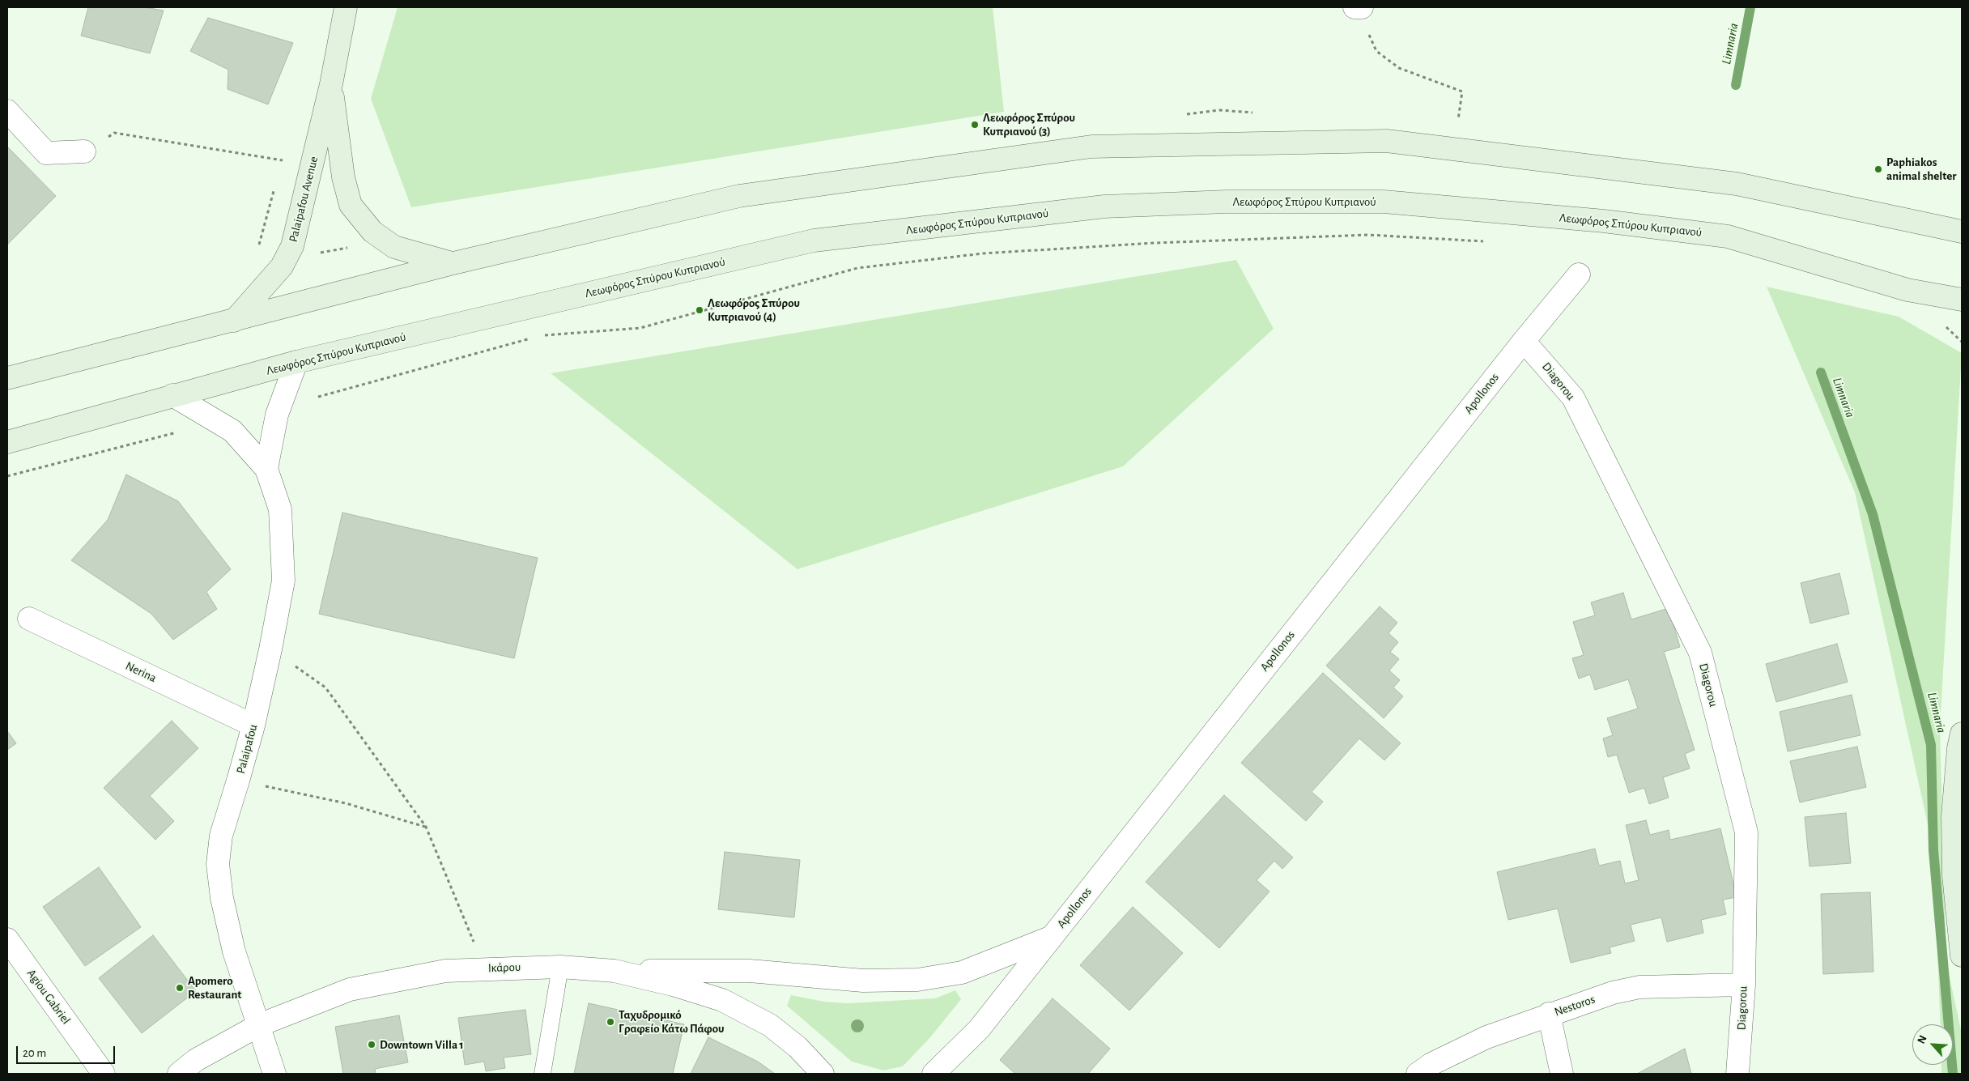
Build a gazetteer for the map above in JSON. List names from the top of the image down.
{
  "streets": {
    "main road": ["Palaipafou Avenue", "Λεωφόρος Σπύρου Κυπριανού"],
    "street": [
      "Diagorou",
      "Apollonos",
      "Nerina",
      "Palaipafou",
      "Ικάρου",
      "Agiou Gabriel",
      "Nestoros"
    ]
  },
  "crossings": [
    ["Diagorou", "Apollonos"],
    ["Diagorou", "Nestoros"],
    ["Nerina", "Palaipafou"],
    ["Palaipafou", "Ικάρου"]
  ],
  "water": ["Limnaria"],
  "places": [
    "Λεωφόρος Σπύρου Κυπριανού (3)",
    "Paphiakos animal shelter",
    "Λεωφόρος Σπύρου Κυπριανού (4)",
    "Apomero Restaurant",
    "Ταχυδρομικό Γραφείο Κάτω Πάφου",
    "Downtown Villa 1"
  ],
  "scale_bar": "20 m",
  "north": "top left"
}
